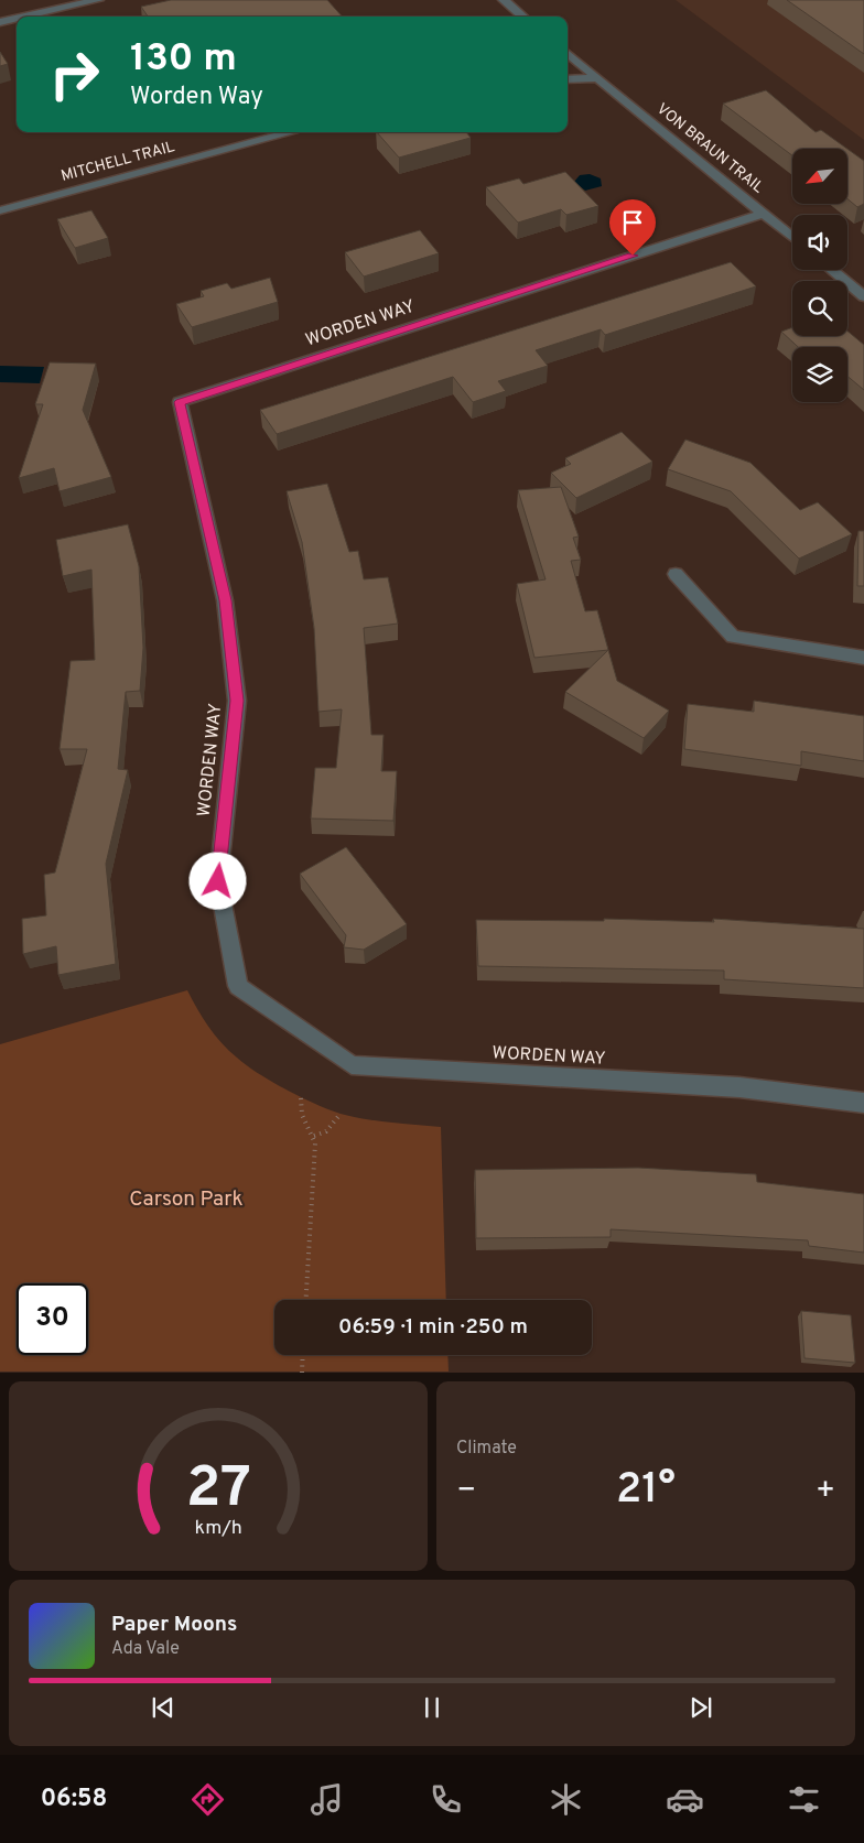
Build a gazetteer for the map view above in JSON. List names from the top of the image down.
{
  "streets": {
    "street": ["VON BRAUN TRAIL", "MITCHELL TRAIL", "WORDEN WAY"]
  },
  "crossings": [
    ["VON BRAUN TRAIL", "WORDEN WAY"]
  ],
  "parks": ["Carson Park"],
  "north": "bottom left",
  "page": {
    "turn": ["130 m", "Worden Way"],
    "limit": "30",
    "trip": "06:59 · 1 min · 250 m",
    "tile": "Climate",
    "heat": ["−", "21°", "+"],
    "song": ["Paper Moons", "Ada Vale"],
    "tabs": "06:58",
    "gauge": ["27", "km/h"]
  }
}
